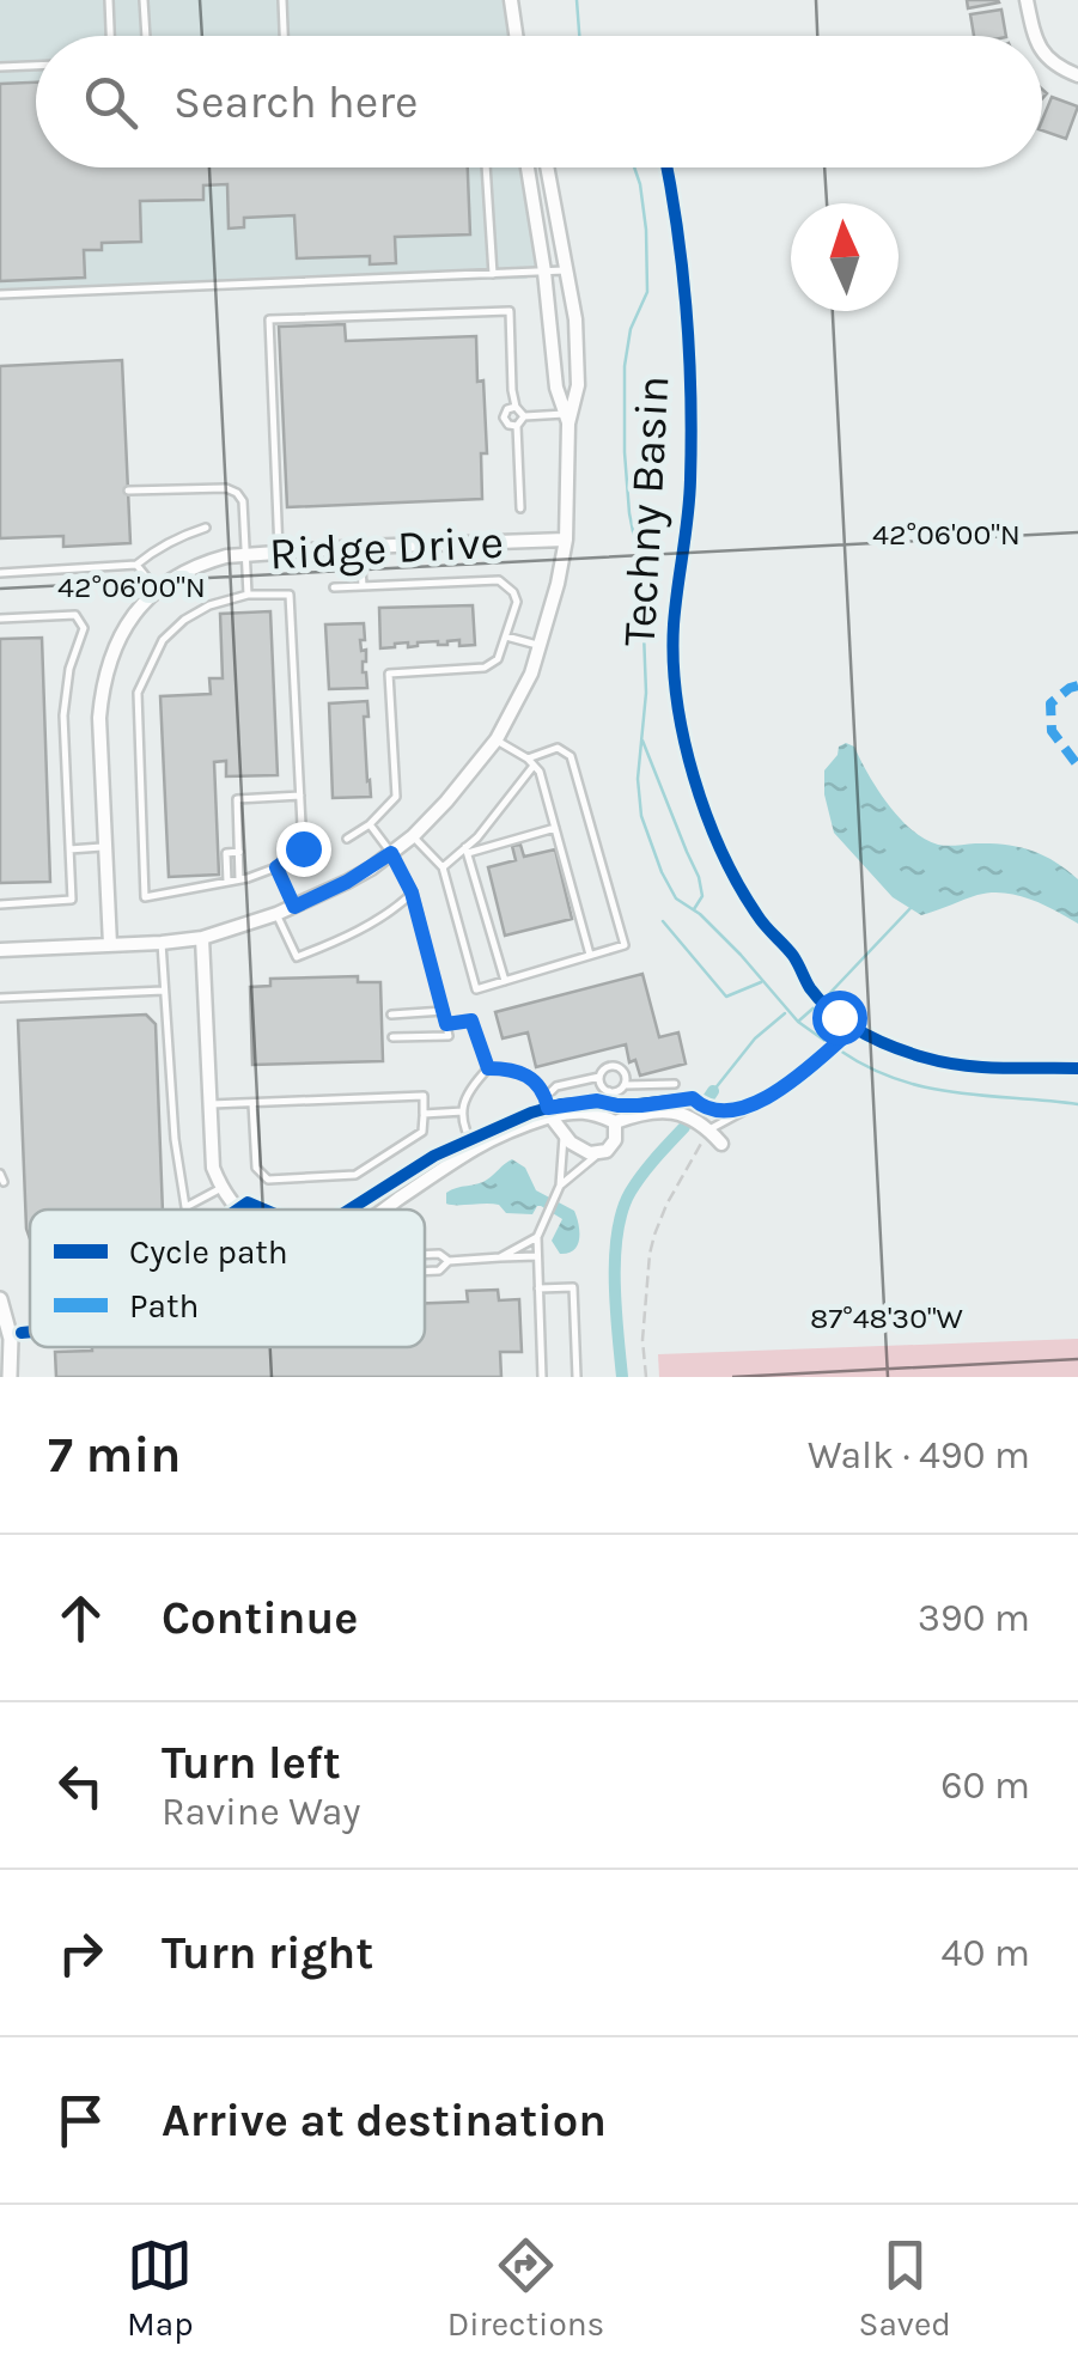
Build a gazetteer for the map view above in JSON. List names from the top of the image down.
{
  "streets": {
    "street": ["Ridge Drive"],
    "cycle path": ["Techny Basin"]
  },
  "legend": ["Cycle path", "Path"],
  "north": "top",
  "page": {
    "search": "Search here",
    "heading": ["7 min", "Walk · 490 m"],
    "list": [
      ["Continue", "390 m"],
      ["Turn left", "Ravine Way", "60 m"],
      ["Turn right", "40 m"],
      "Arrive at destination"
    ],
    "nav": ["Map", "Directions", "Saved"]
  },
  "coordinates": ["42°06'00\"N", "87°48'30\"W"]
}
